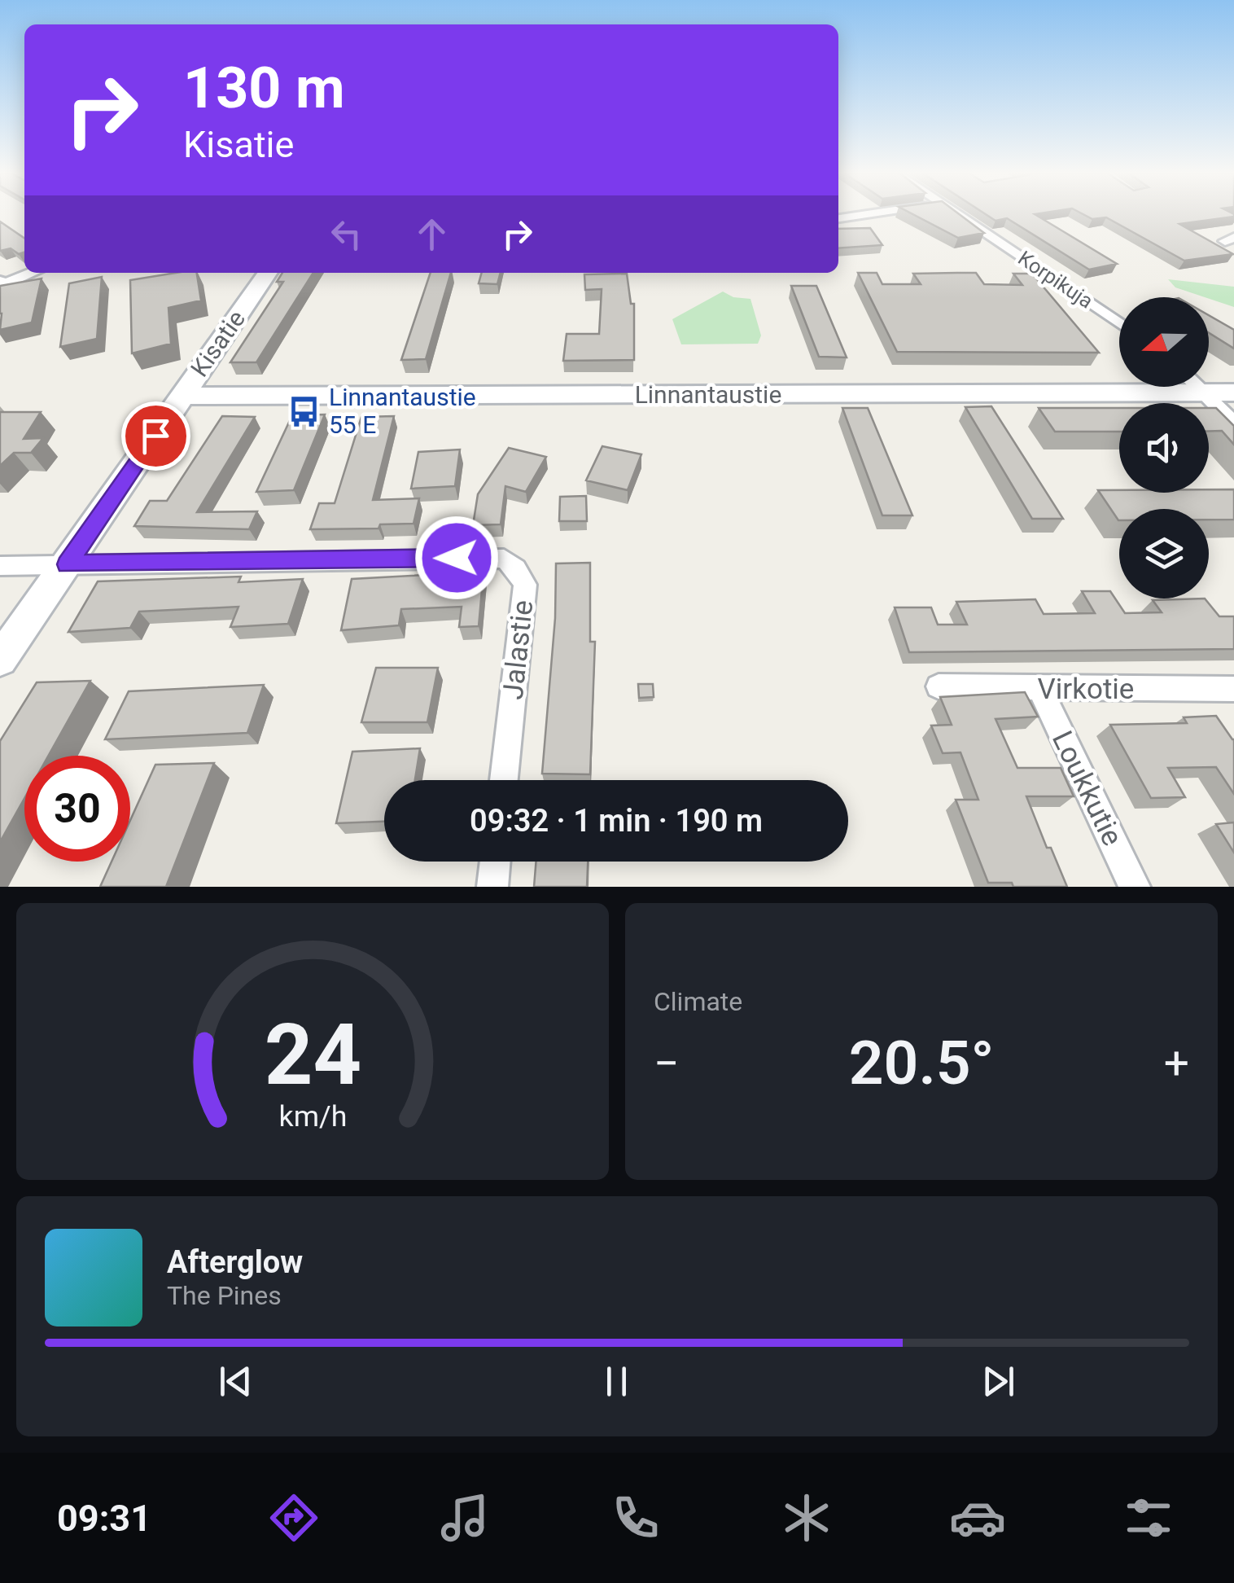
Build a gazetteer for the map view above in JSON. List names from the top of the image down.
{
  "streets": {
    "street": [
      "Korpikuja",
      "Kisatie",
      "Linnantaustie",
      "Jalastie",
      "Virkotie",
      "Loukkutie"
    ]
  },
  "crossings": [
    ["Kisatie", "Linnantaustie"],
    ["Kisatie", "Jalastie"],
    ["Virkotie", "Loukkutie"]
  ],
  "places": {
    "bus stop": ["Linnantaustie 55 E"]
  },
  "north": "left",
  "page": {
    "turn": ["130 m", "Kisatie"],
    "limit": "30",
    "trip": "09:32 · 1 min · 190 m",
    "tile": "Climate",
    "heat": ["−", "20.5°", "+"],
    "song": ["Afterglow", "The Pines"],
    "tabs": "09:31",
    "gauge": ["24", "km/h"]
  }
}
